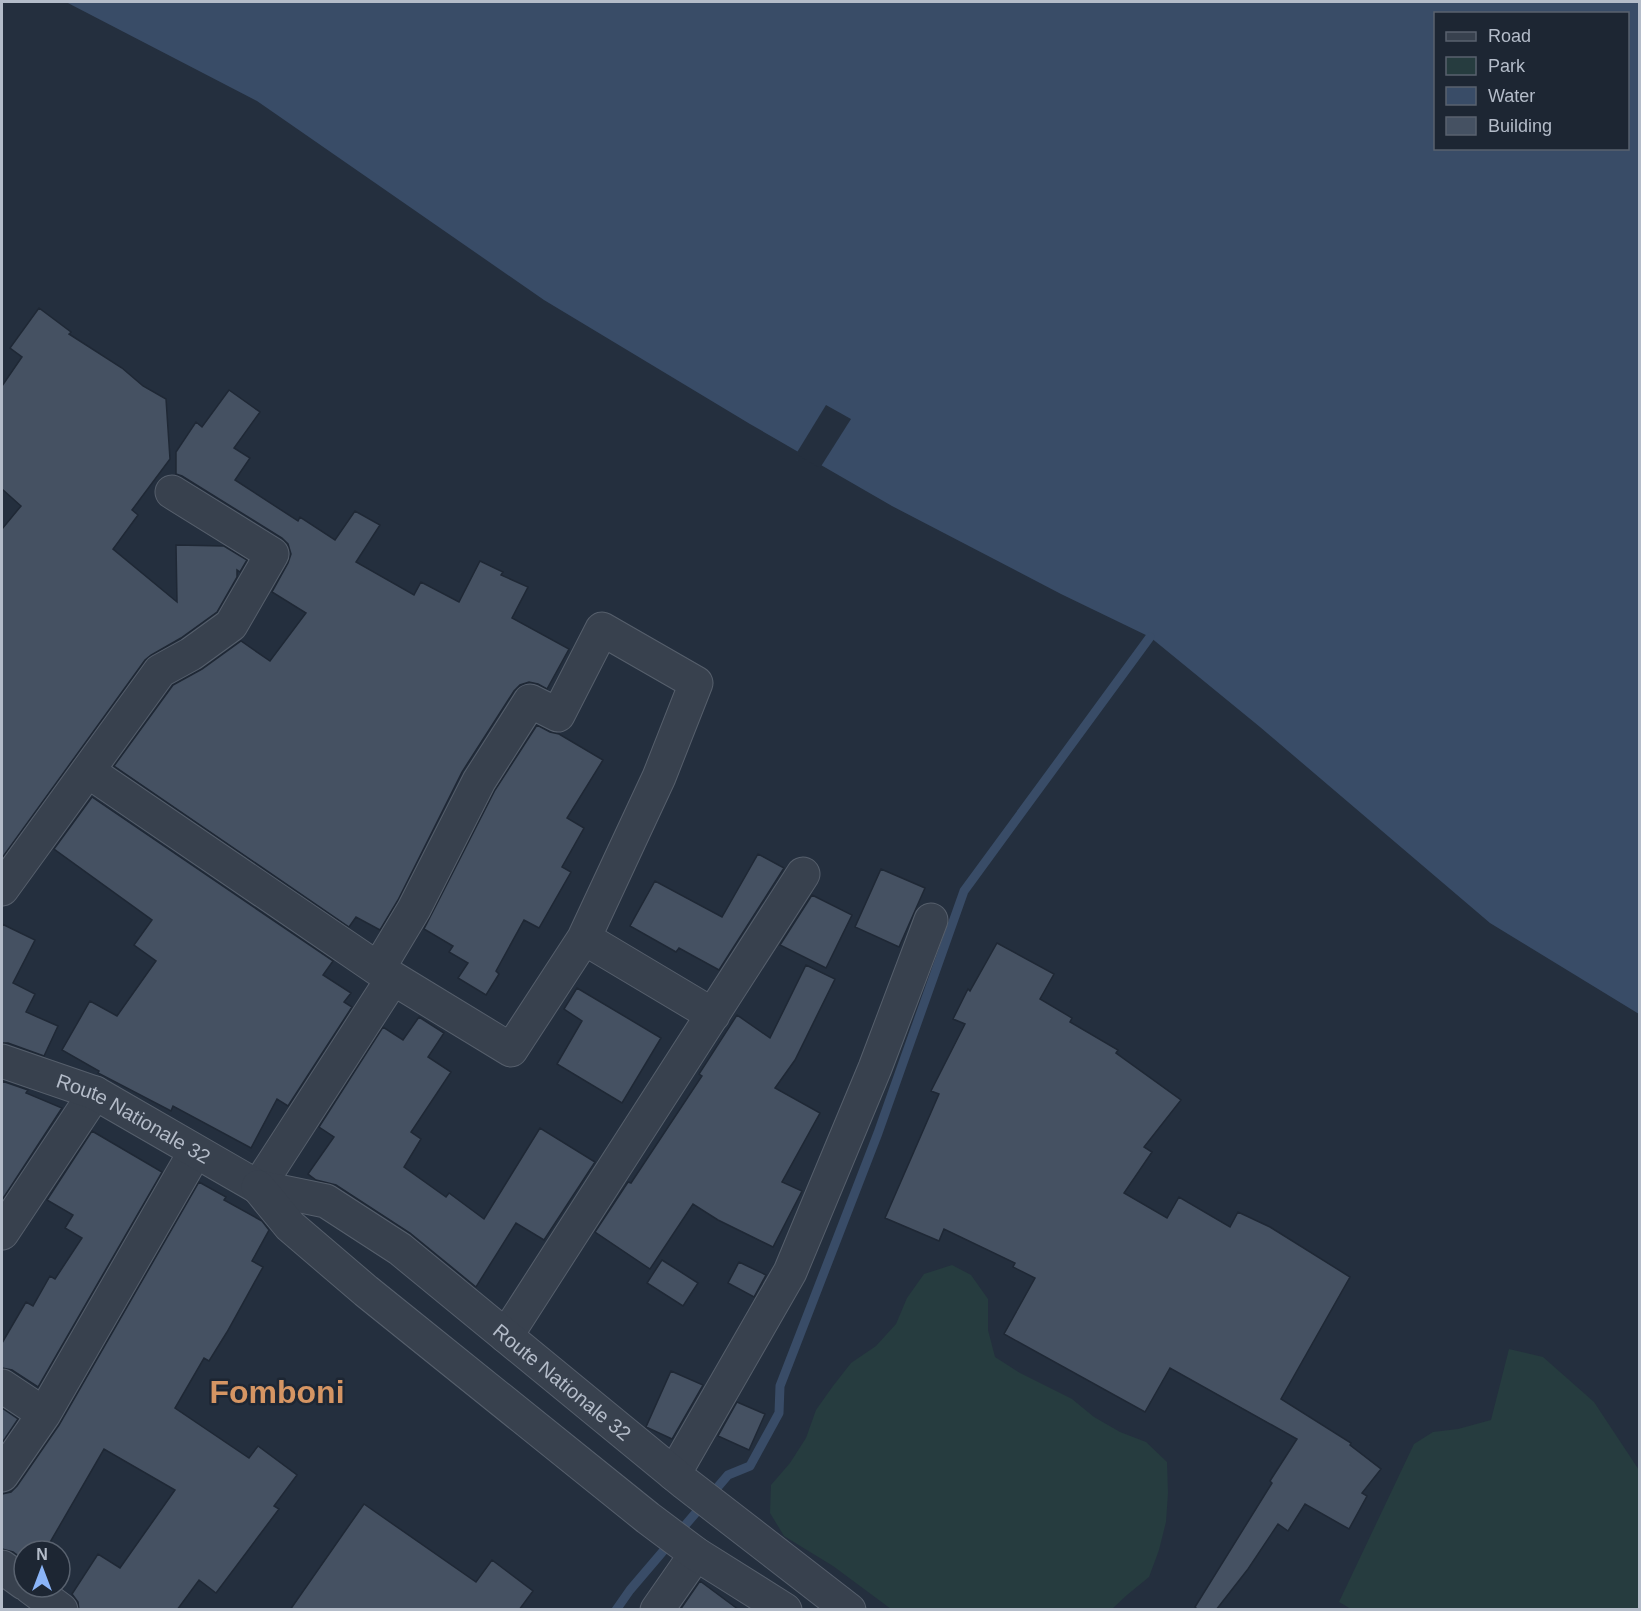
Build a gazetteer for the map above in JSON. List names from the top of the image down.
{
  "streets": {
    "street": ["Route Nationale 32"]
  },
  "districts": ["Fomboni"],
  "legend": [
    "Road",
    "Park",
    "Water",
    "Building"
  ],
  "north": "top"
}
